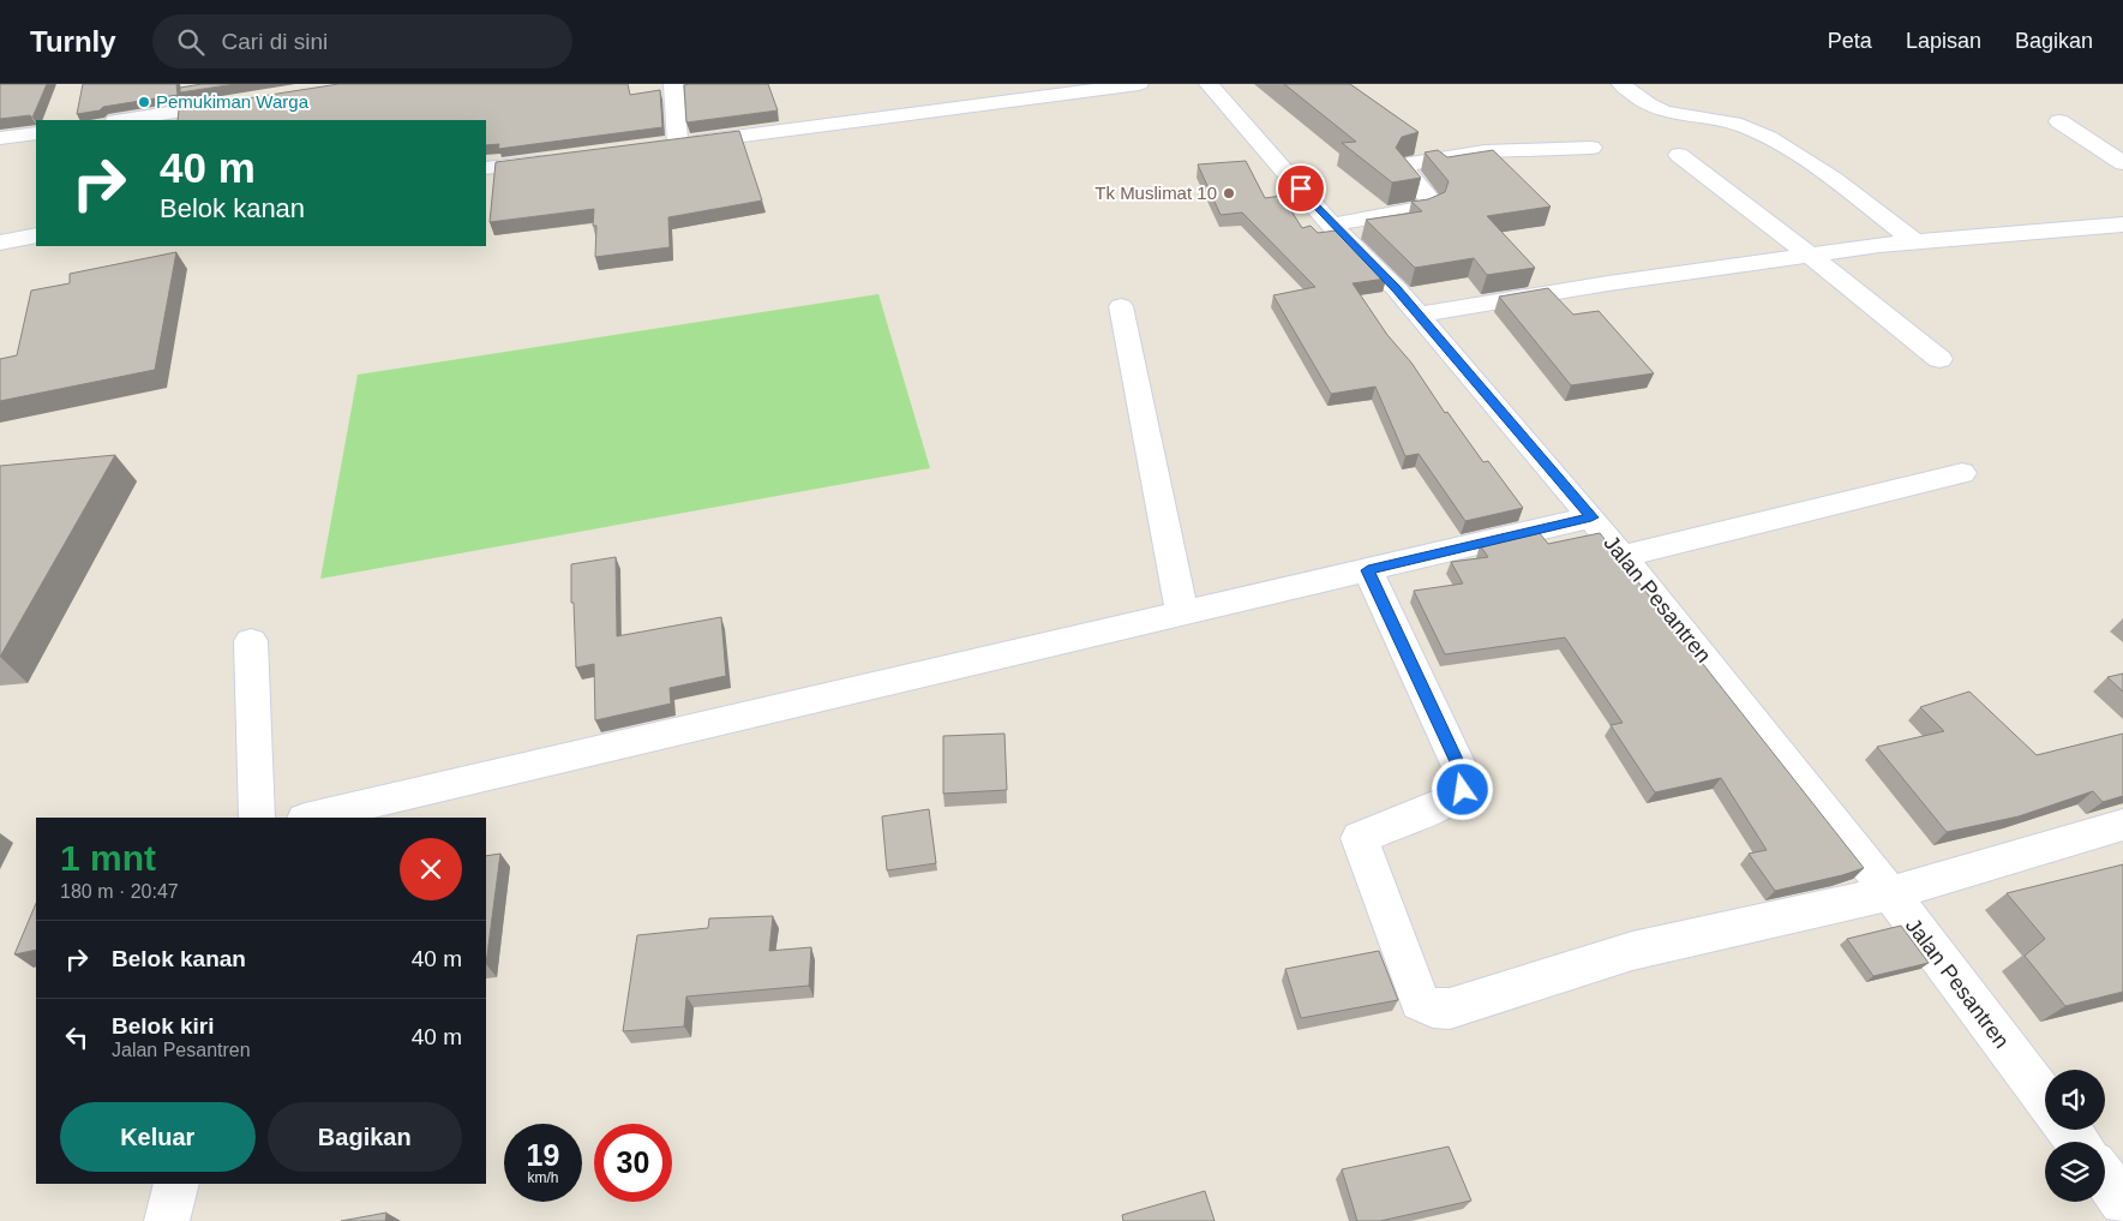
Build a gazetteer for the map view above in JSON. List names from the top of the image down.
{
  "streets": {
    "street": ["Jalan Pesantren"]
  },
  "places": ["Pemukiman Warga", "Tk Muslimat 10"],
  "page": {
    "header": "Turnly",
    "search": "Cari di sini",
    "nav": ["Peta", "Lapisan", "Bagikan"],
    "turn": ["40 m", "Belok kanan"],
    "heading": ["1 mnt", "180 m · 20:47"],
    "list": [
      {
        "name": "Belok kanan",
        "value": "40 m"
      },
      {
        "name": "Belok kiri",
        "note": "Jalan Pesantren",
        "value": "40 m"
      }
    ],
    "buttons": ["Keluar", "Bagikan"],
    "speed": "19 km/h",
    "limit": "30"
  }
}
